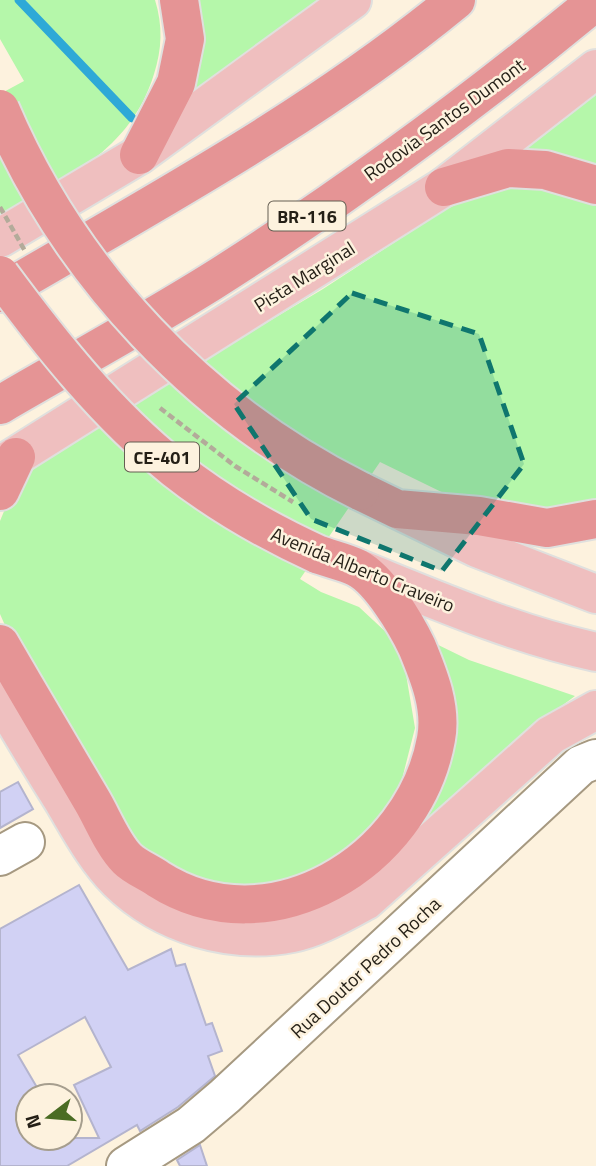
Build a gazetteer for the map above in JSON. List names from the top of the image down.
{
  "streets": {
    "highway": [
      "Rodovia Santos Dumont",
      "BR-116",
      "CE-401",
      "Avenida Alberto Craveiro"
    ],
    "main road": ["Pista Marginal"],
    "street": ["Rua Doutor Pedro Rocha"]
  },
  "north": "left"
}
